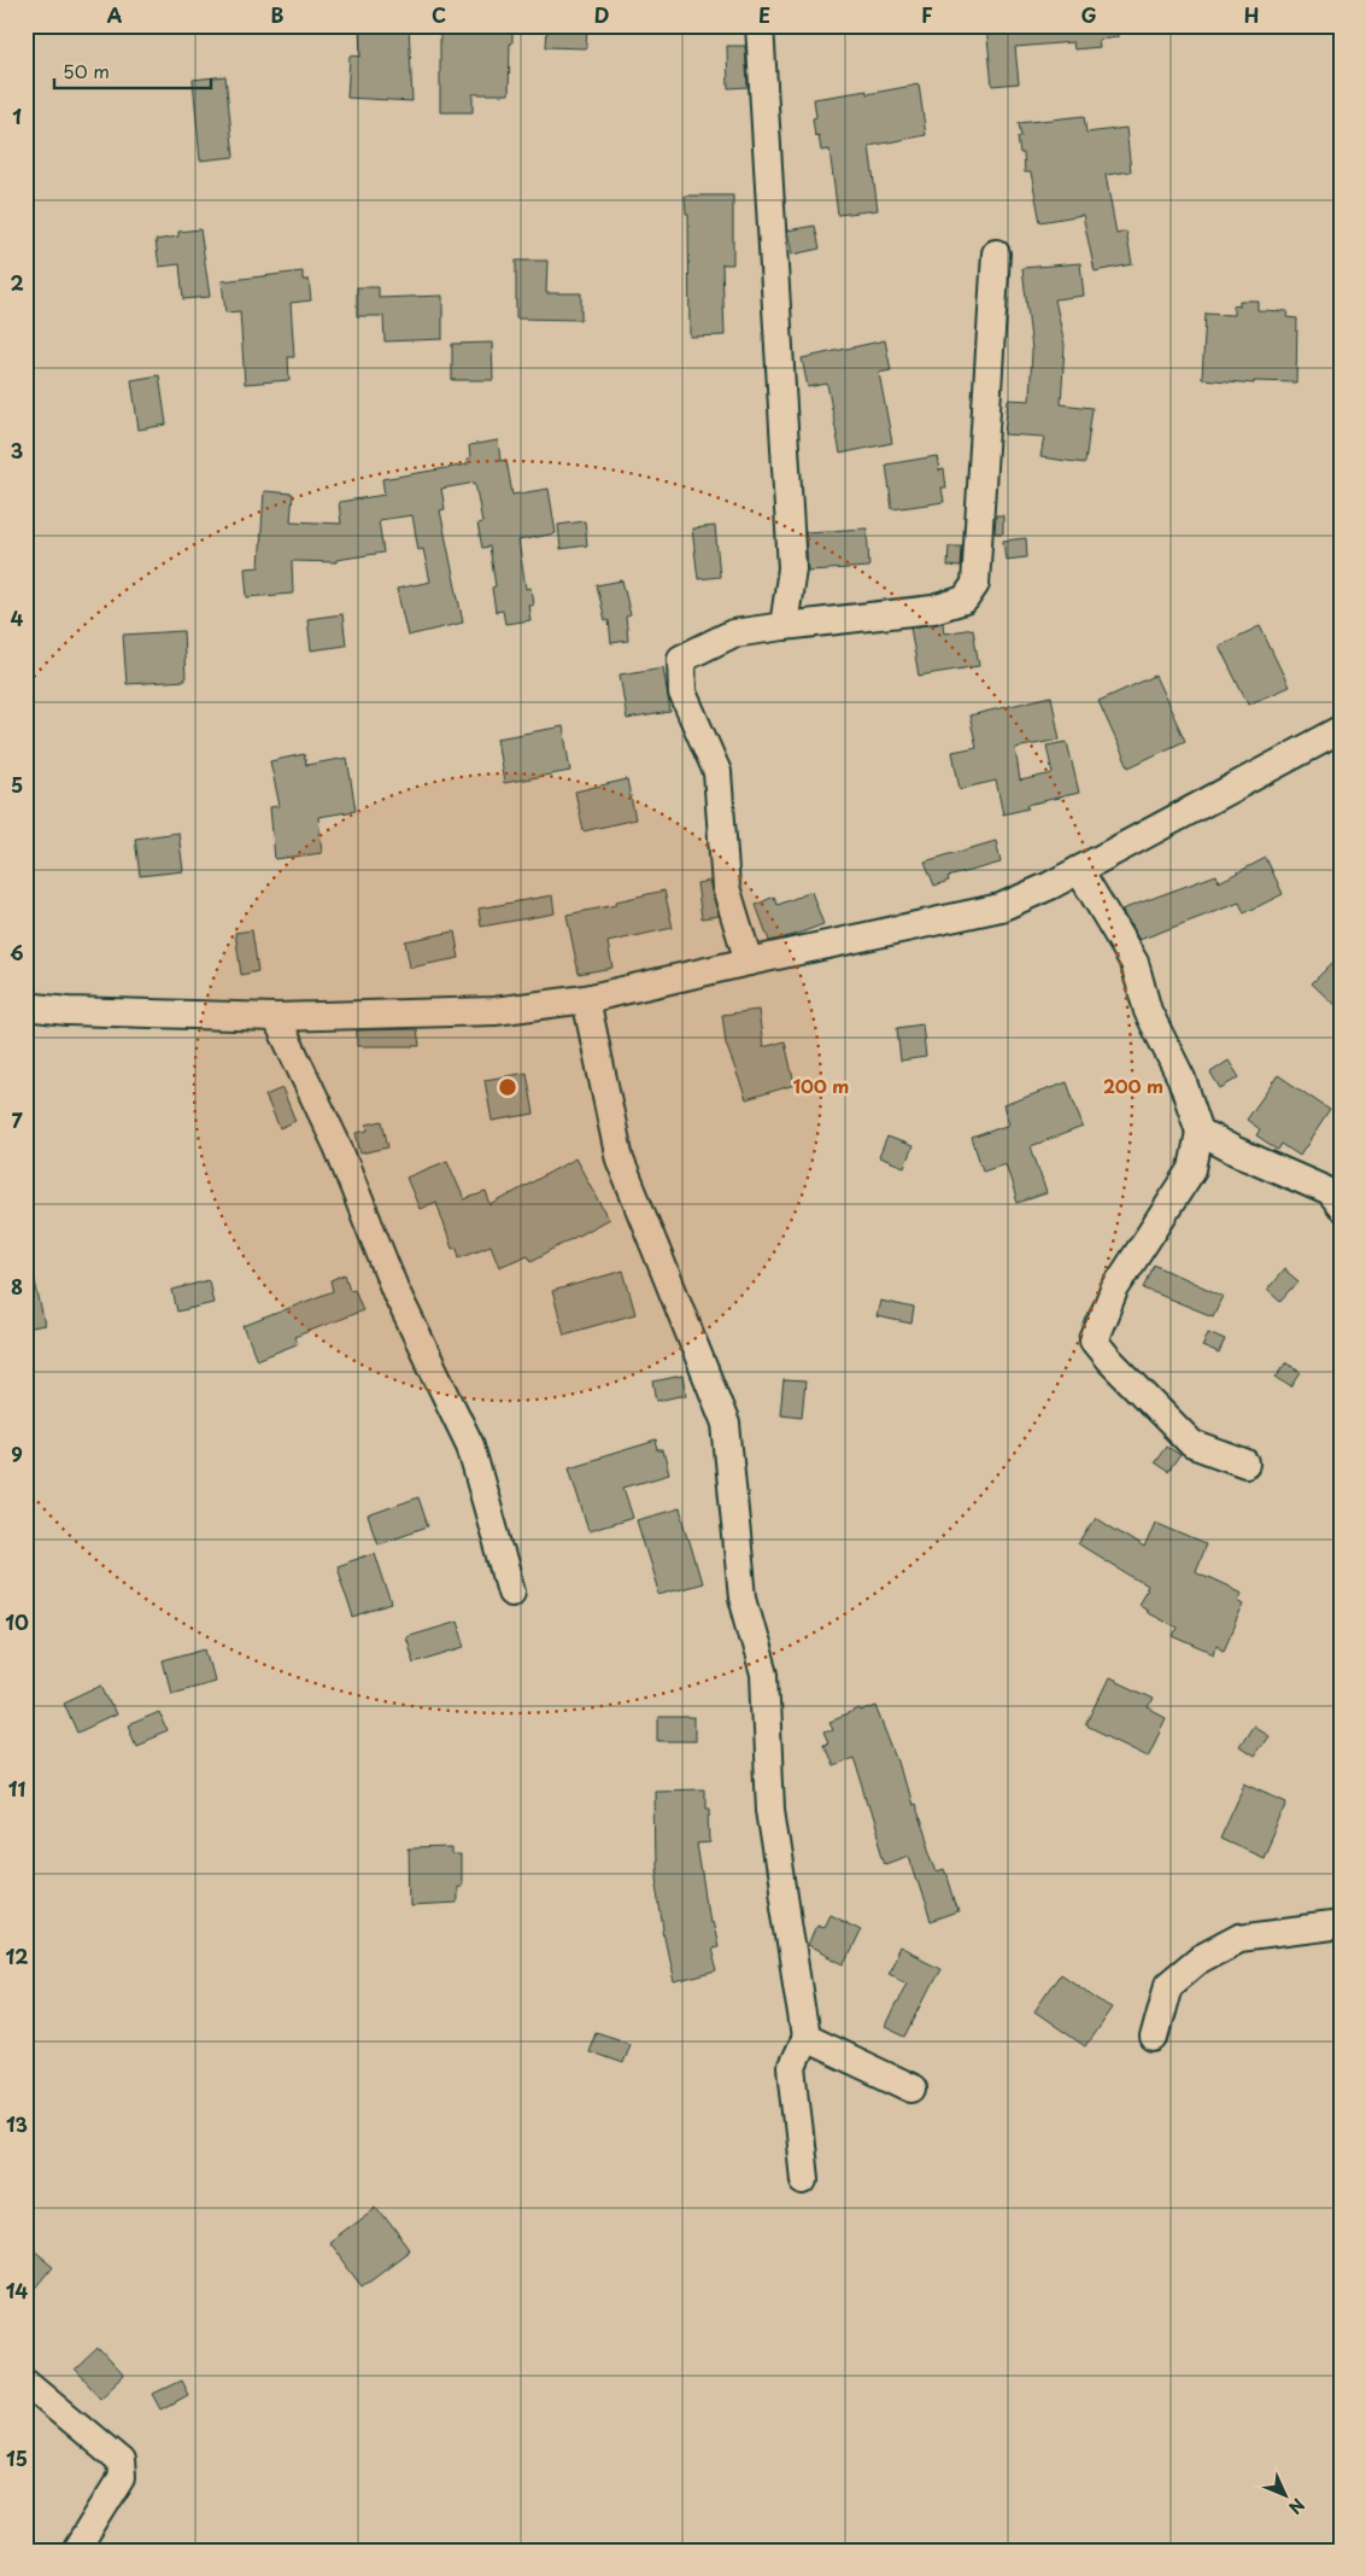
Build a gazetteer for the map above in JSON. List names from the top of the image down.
{
  "scale_bar": "50 m",
  "north": "bottom right",
  "grid": {
    "columns": [
      "A",
      "B",
      "C",
      "D",
      "E",
      "F",
      "G",
      "H"
    ],
    "rows": [
      "1",
      "2",
      "3",
      "4",
      "5",
      "6",
      "7",
      "8",
      "9",
      "10",
      "11",
      "12",
      "13",
      "14",
      "15"
    ]
  },
  "rings": ["100 m", "200 m"]
}
